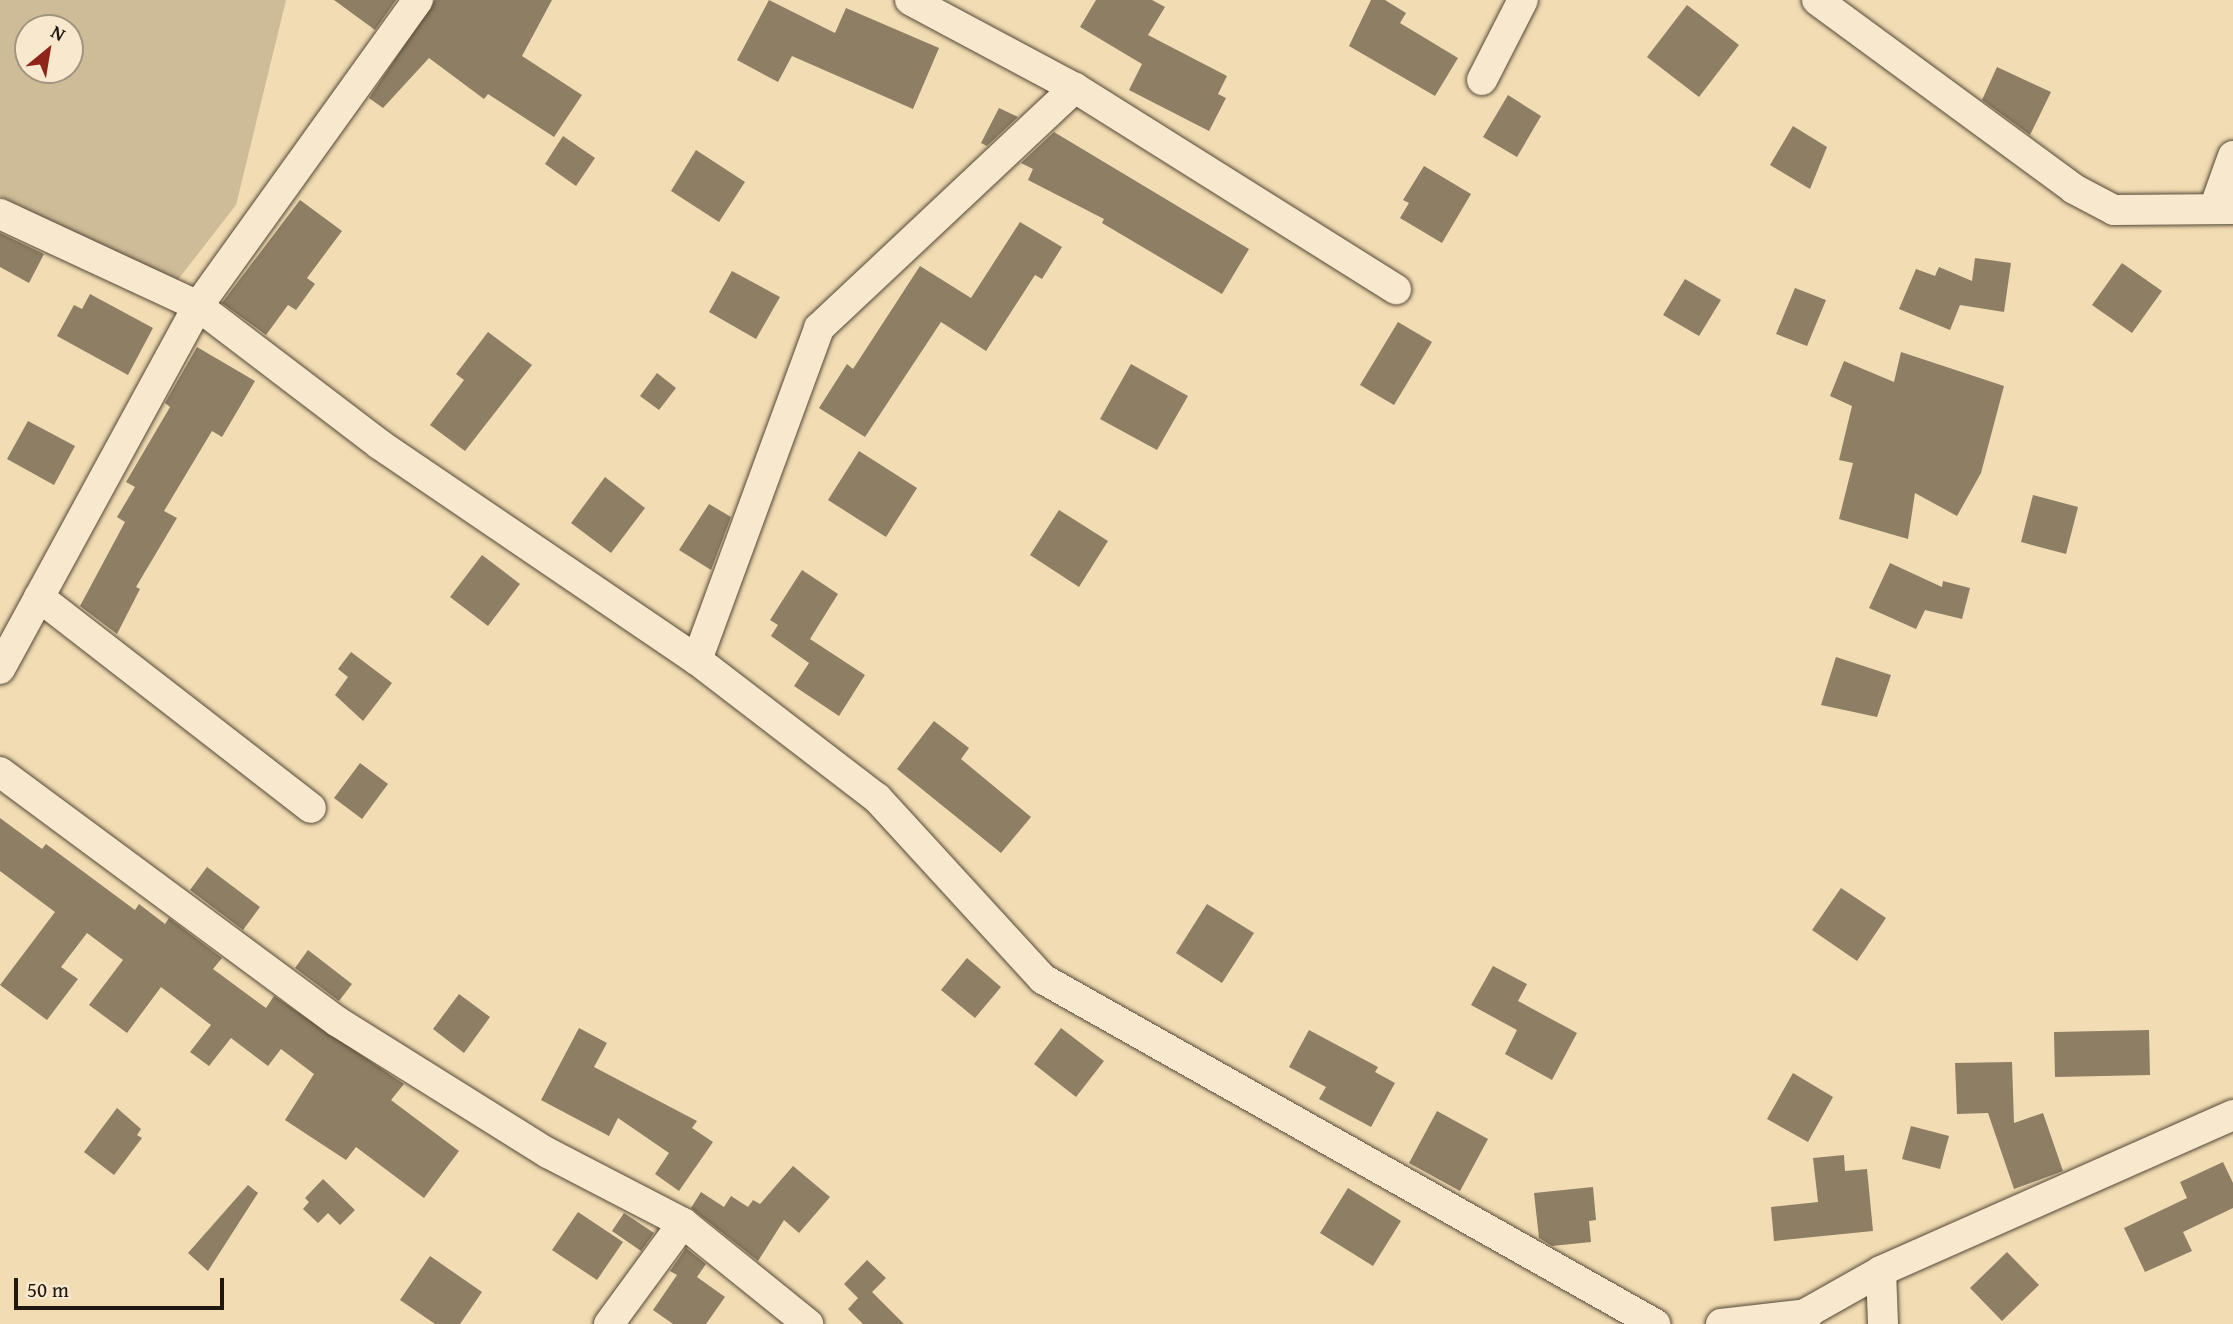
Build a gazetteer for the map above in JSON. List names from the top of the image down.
{
  "scale_bar": "50 m",
  "north": "top right"
}
